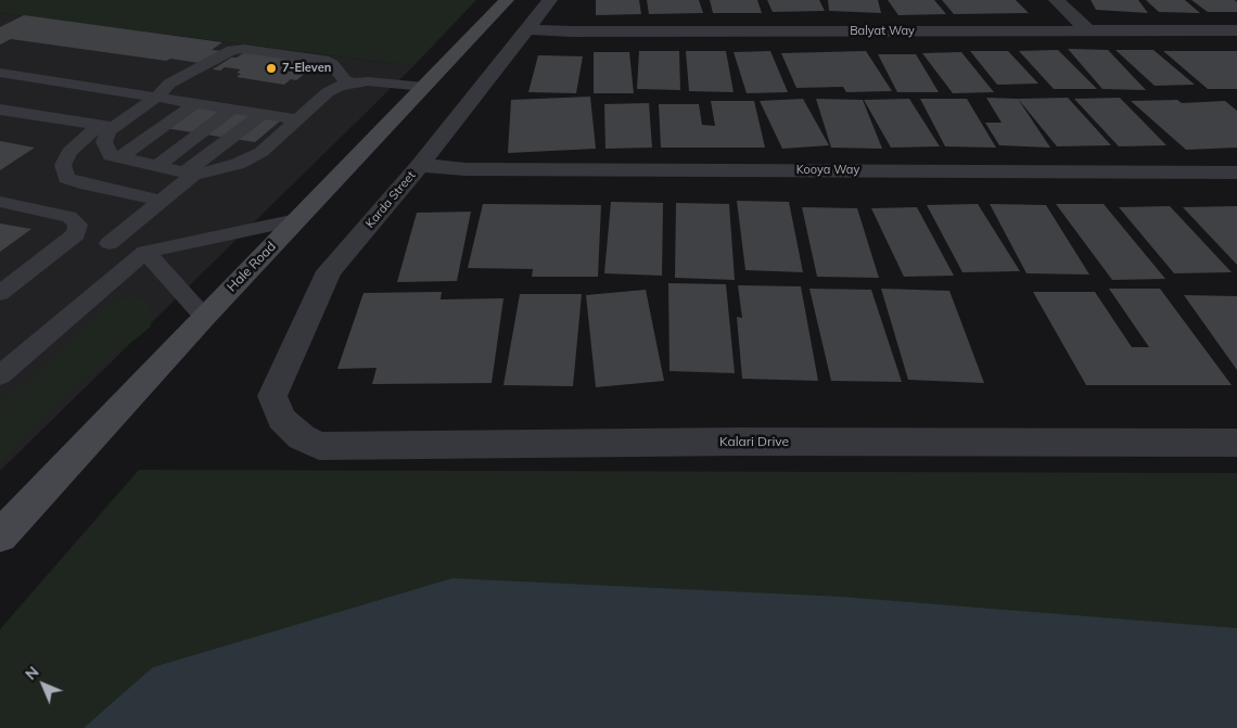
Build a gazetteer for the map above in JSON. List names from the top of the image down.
{
  "streets": {
    "main road": ["Hale Road"],
    "street": [
      "Balyat Way",
      "Kooya Way",
      "Karda Street",
      "Kalari Drive"
    ]
  },
  "crossings": [
    ["Balyat Way", "Karda Street"],
    ["Kooya Way", "Karda Street"],
    ["Karda Street", "Kalari Drive"]
  ],
  "places": ["7-Eleven"],
  "north": "top left"
}
